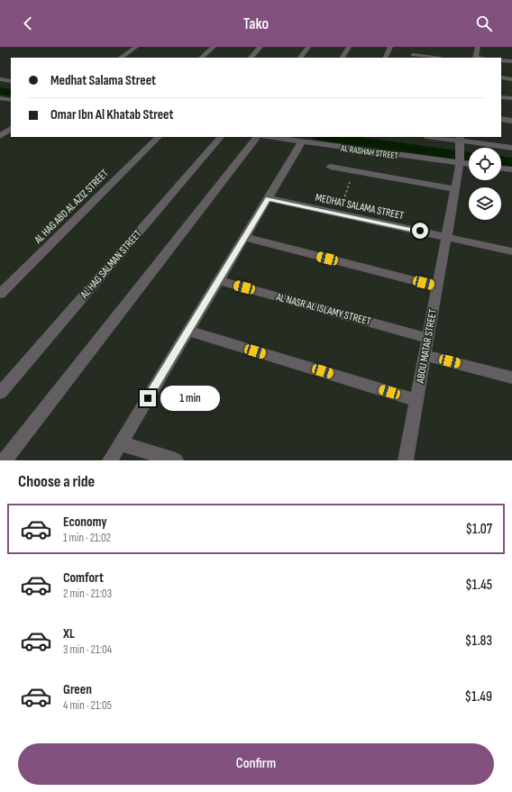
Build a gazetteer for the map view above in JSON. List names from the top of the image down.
{
  "streets": {
    "street": [
      "AL RASHAH STREET",
      "AL HAG ABD AL AZIZ STREET",
      "MEDHAT SALAMA STREET",
      "AL HAG SALMAN STREET",
      "AL NASR AL ISLAMY STREET",
      "ABOU MATAR STREET"
    ]
  },
  "crossings": [
    ["AL RASHAH STREET", "ABOU MATAR STREET"],
    ["MEDHAT SALAMA STREET", "ABOU MATAR STREET"],
    ["AL NASR AL ISLAMY STREET", "ABOU MATAR STREET"]
  ],
  "page": {
    "header": "Tako",
    "banner": ["Medhat Salama Street", "Omar Ibn Al Khatab Street"],
    "bubble": "1 min",
    "heading": "Choose a ride",
    "list": [
      {
        "name": "Economy",
        "note": "1 min · 21:02",
        "value": "$1.07"
      },
      {
        "name": "Comfort",
        "note": "2 min · 21:03",
        "value": "$1.45"
      },
      {
        "name": "XL",
        "note": "3 min · 21:04",
        "value": "$1.83"
      },
      {
        "name": "Green",
        "note": "4 min · 21:05",
        "value": "$1.49"
      }
    ],
    "buttons": "Confirm"
  }
}
